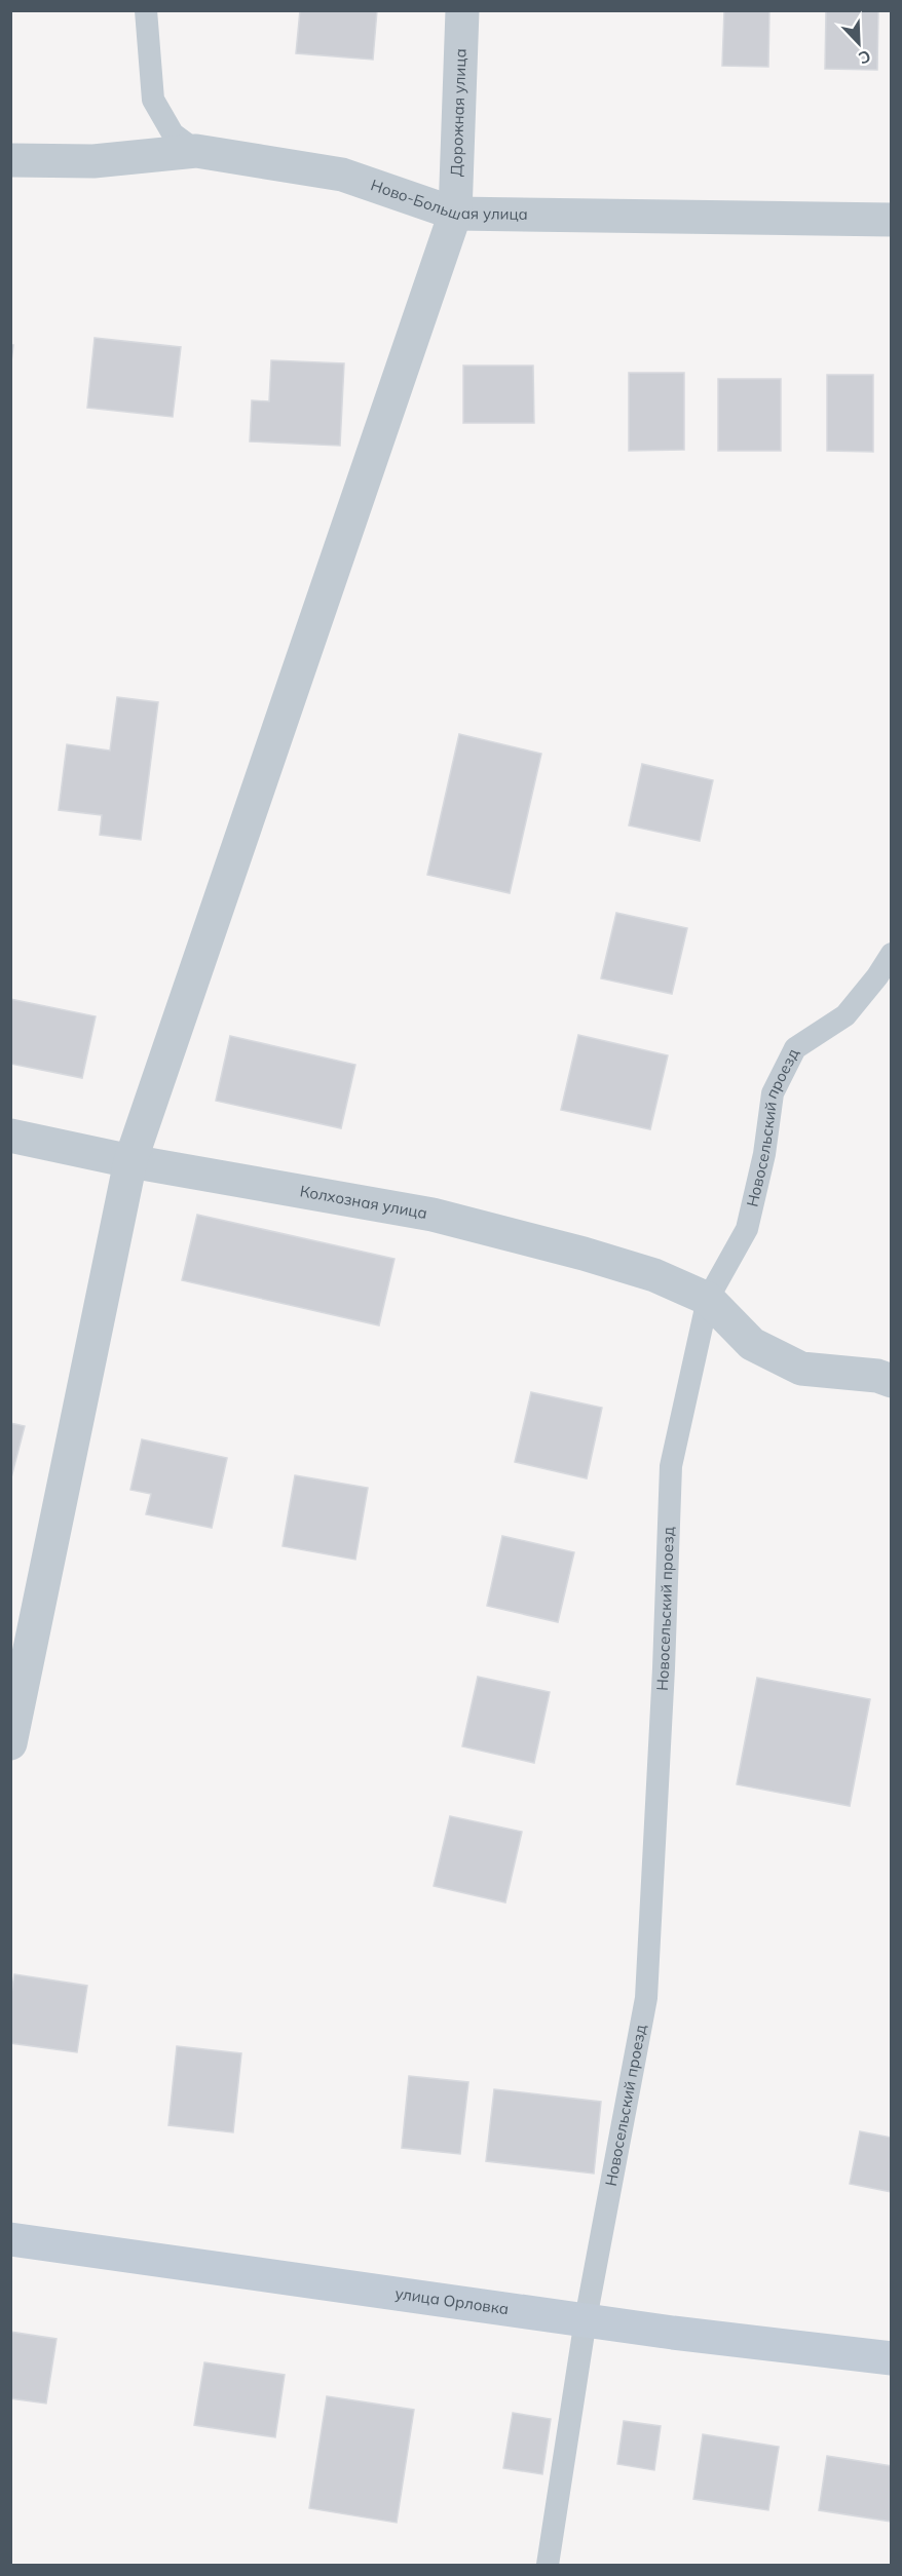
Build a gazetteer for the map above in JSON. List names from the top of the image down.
{
  "streets": {
    "street": [
      "Дорожная улица",
      "Ново-Большая улица",
      "Колхозная улица",
      "улица Орловка"
    ],
    "lane": ["Новосельский проезд"]
  },
  "crossings": [
    ["Дорожная улица", "Ново-Большая улица"],
    ["Дорожная улица", "Колхозная улица"],
    ["Новосельский проезд", "Колхозная улица"],
    ["Новосельский проезд", "улица Орловка"]
  ],
  "north": "bottom right"
}
